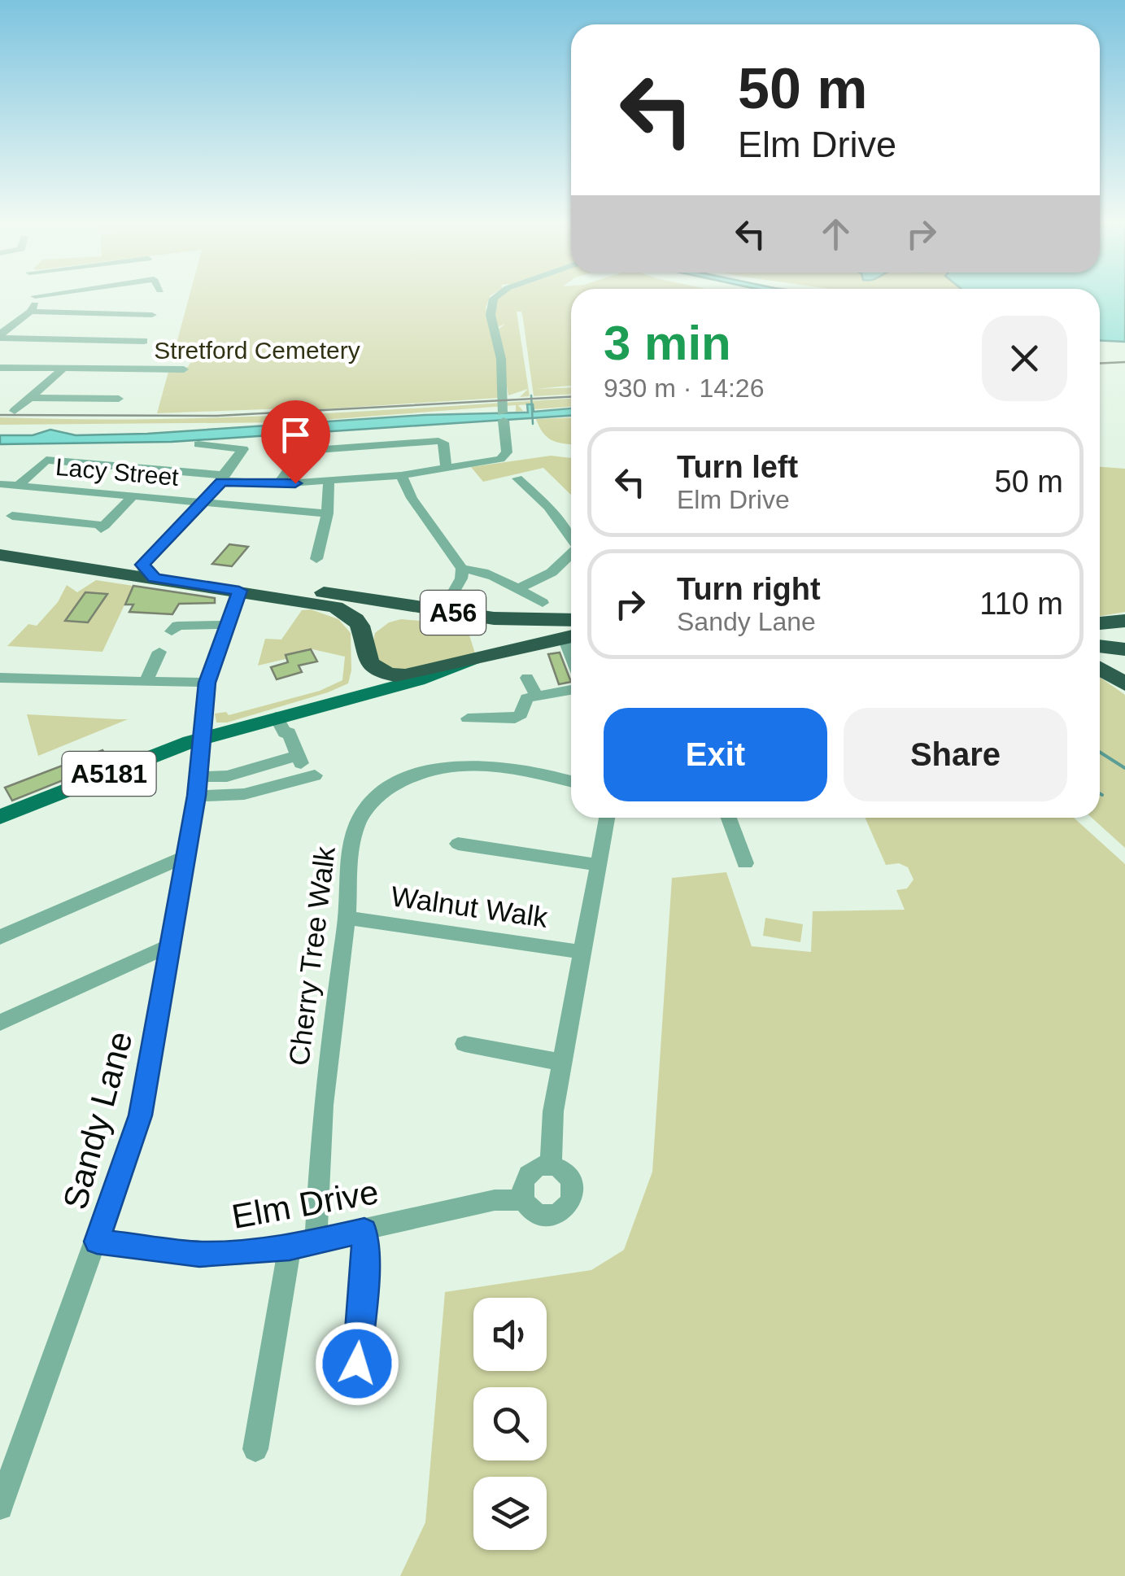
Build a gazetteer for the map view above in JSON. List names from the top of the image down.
{
  "streets": {
    "highway": ["A56"],
    "main road": ["A5181"],
    "street": [
      "Lacy Street",
      "Walnut Walk",
      "Cherry Tree Walk",
      "Sandy Lane",
      "Elm Drive"
    ]
  },
  "crossings": [
    ["A56", "A5181"],
    ["A56", "Sandy Lane"],
    ["A5181", "Sandy Lane"],
    ["Walnut Walk", "Cherry Tree Walk"],
    ["Cherry Tree Walk", "Elm Drive"],
    ["Sandy Lane", "Elm Drive"]
  ],
  "parks": ["Stretford Cemetery"],
  "page": {
    "turn": ["50 m", "Elm Drive"],
    "heading": ["3 min", "930 m · 14:26"],
    "list": [
      {
        "name": "Turn left",
        "note": "Elm Drive",
        "value": "50 m"
      },
      {
        "name": "Turn right",
        "note": "Sandy Lane",
        "value": "110 m"
      }
    ],
    "buttons": ["Exit", "Share"]
  }
}
